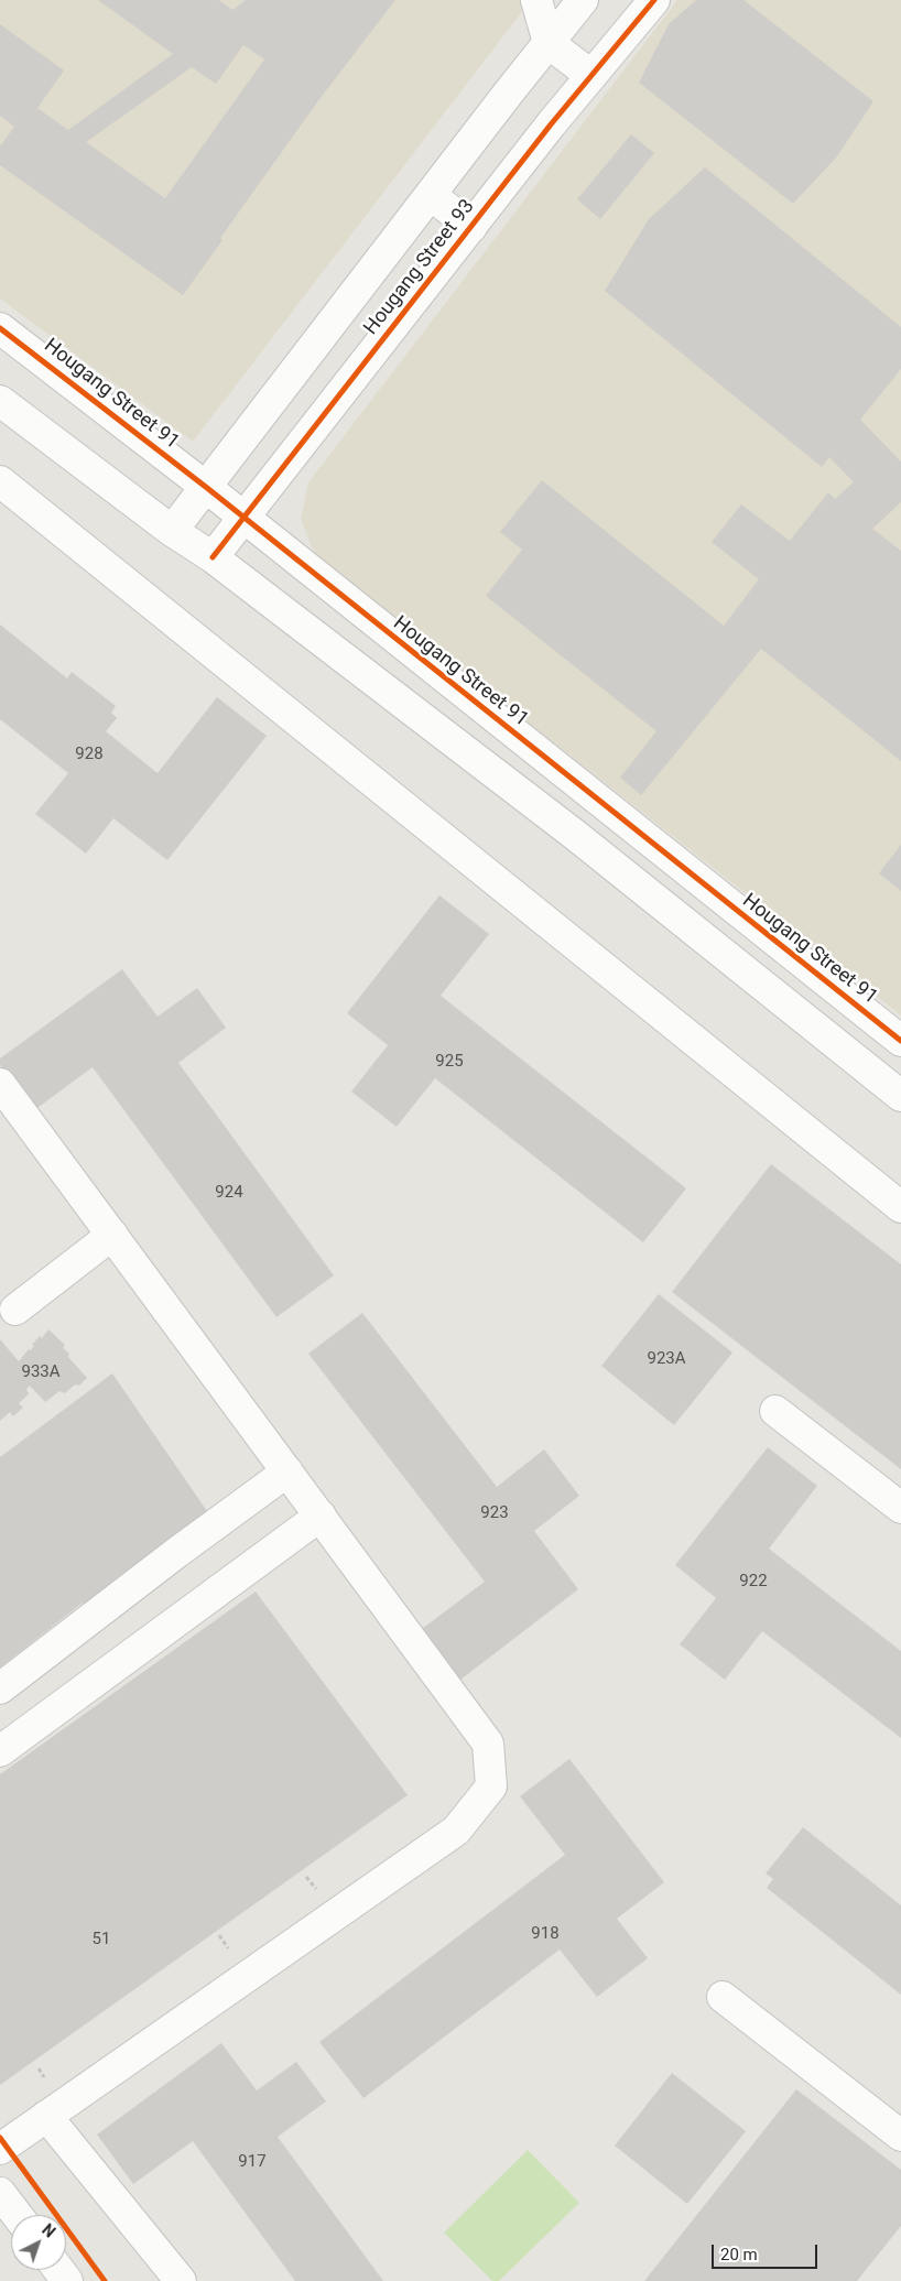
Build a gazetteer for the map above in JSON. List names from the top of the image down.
{
  "streets": {
    "street": ["Hougang Street 93", "Hougang Street 91"]
  },
  "crossings": [
    ["Hougang Street 93", "Hougang Street 91"]
  ],
  "house_numbers": [
    "928",
    "925",
    "924",
    "923A",
    "933A",
    "923",
    "922",
    "918",
    "51",
    "917"
  ],
  "scale_bar": "20 m",
  "north": "top right"
}
